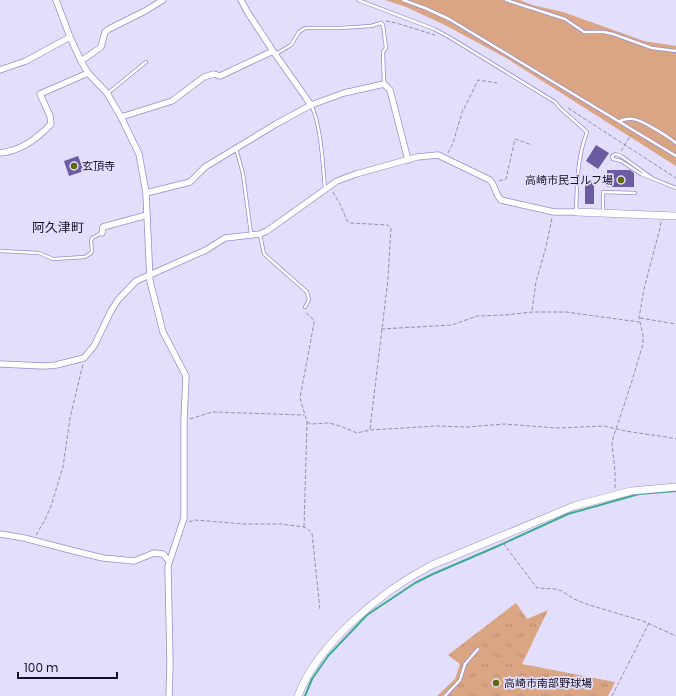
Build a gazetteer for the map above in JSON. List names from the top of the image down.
{
  "districts": ["阿久津町"],
  "places": ["玄頂寺", "高崎市民ゴルフ場", "高崎市南部野球場"],
  "scale_bar": "100 m"
}
